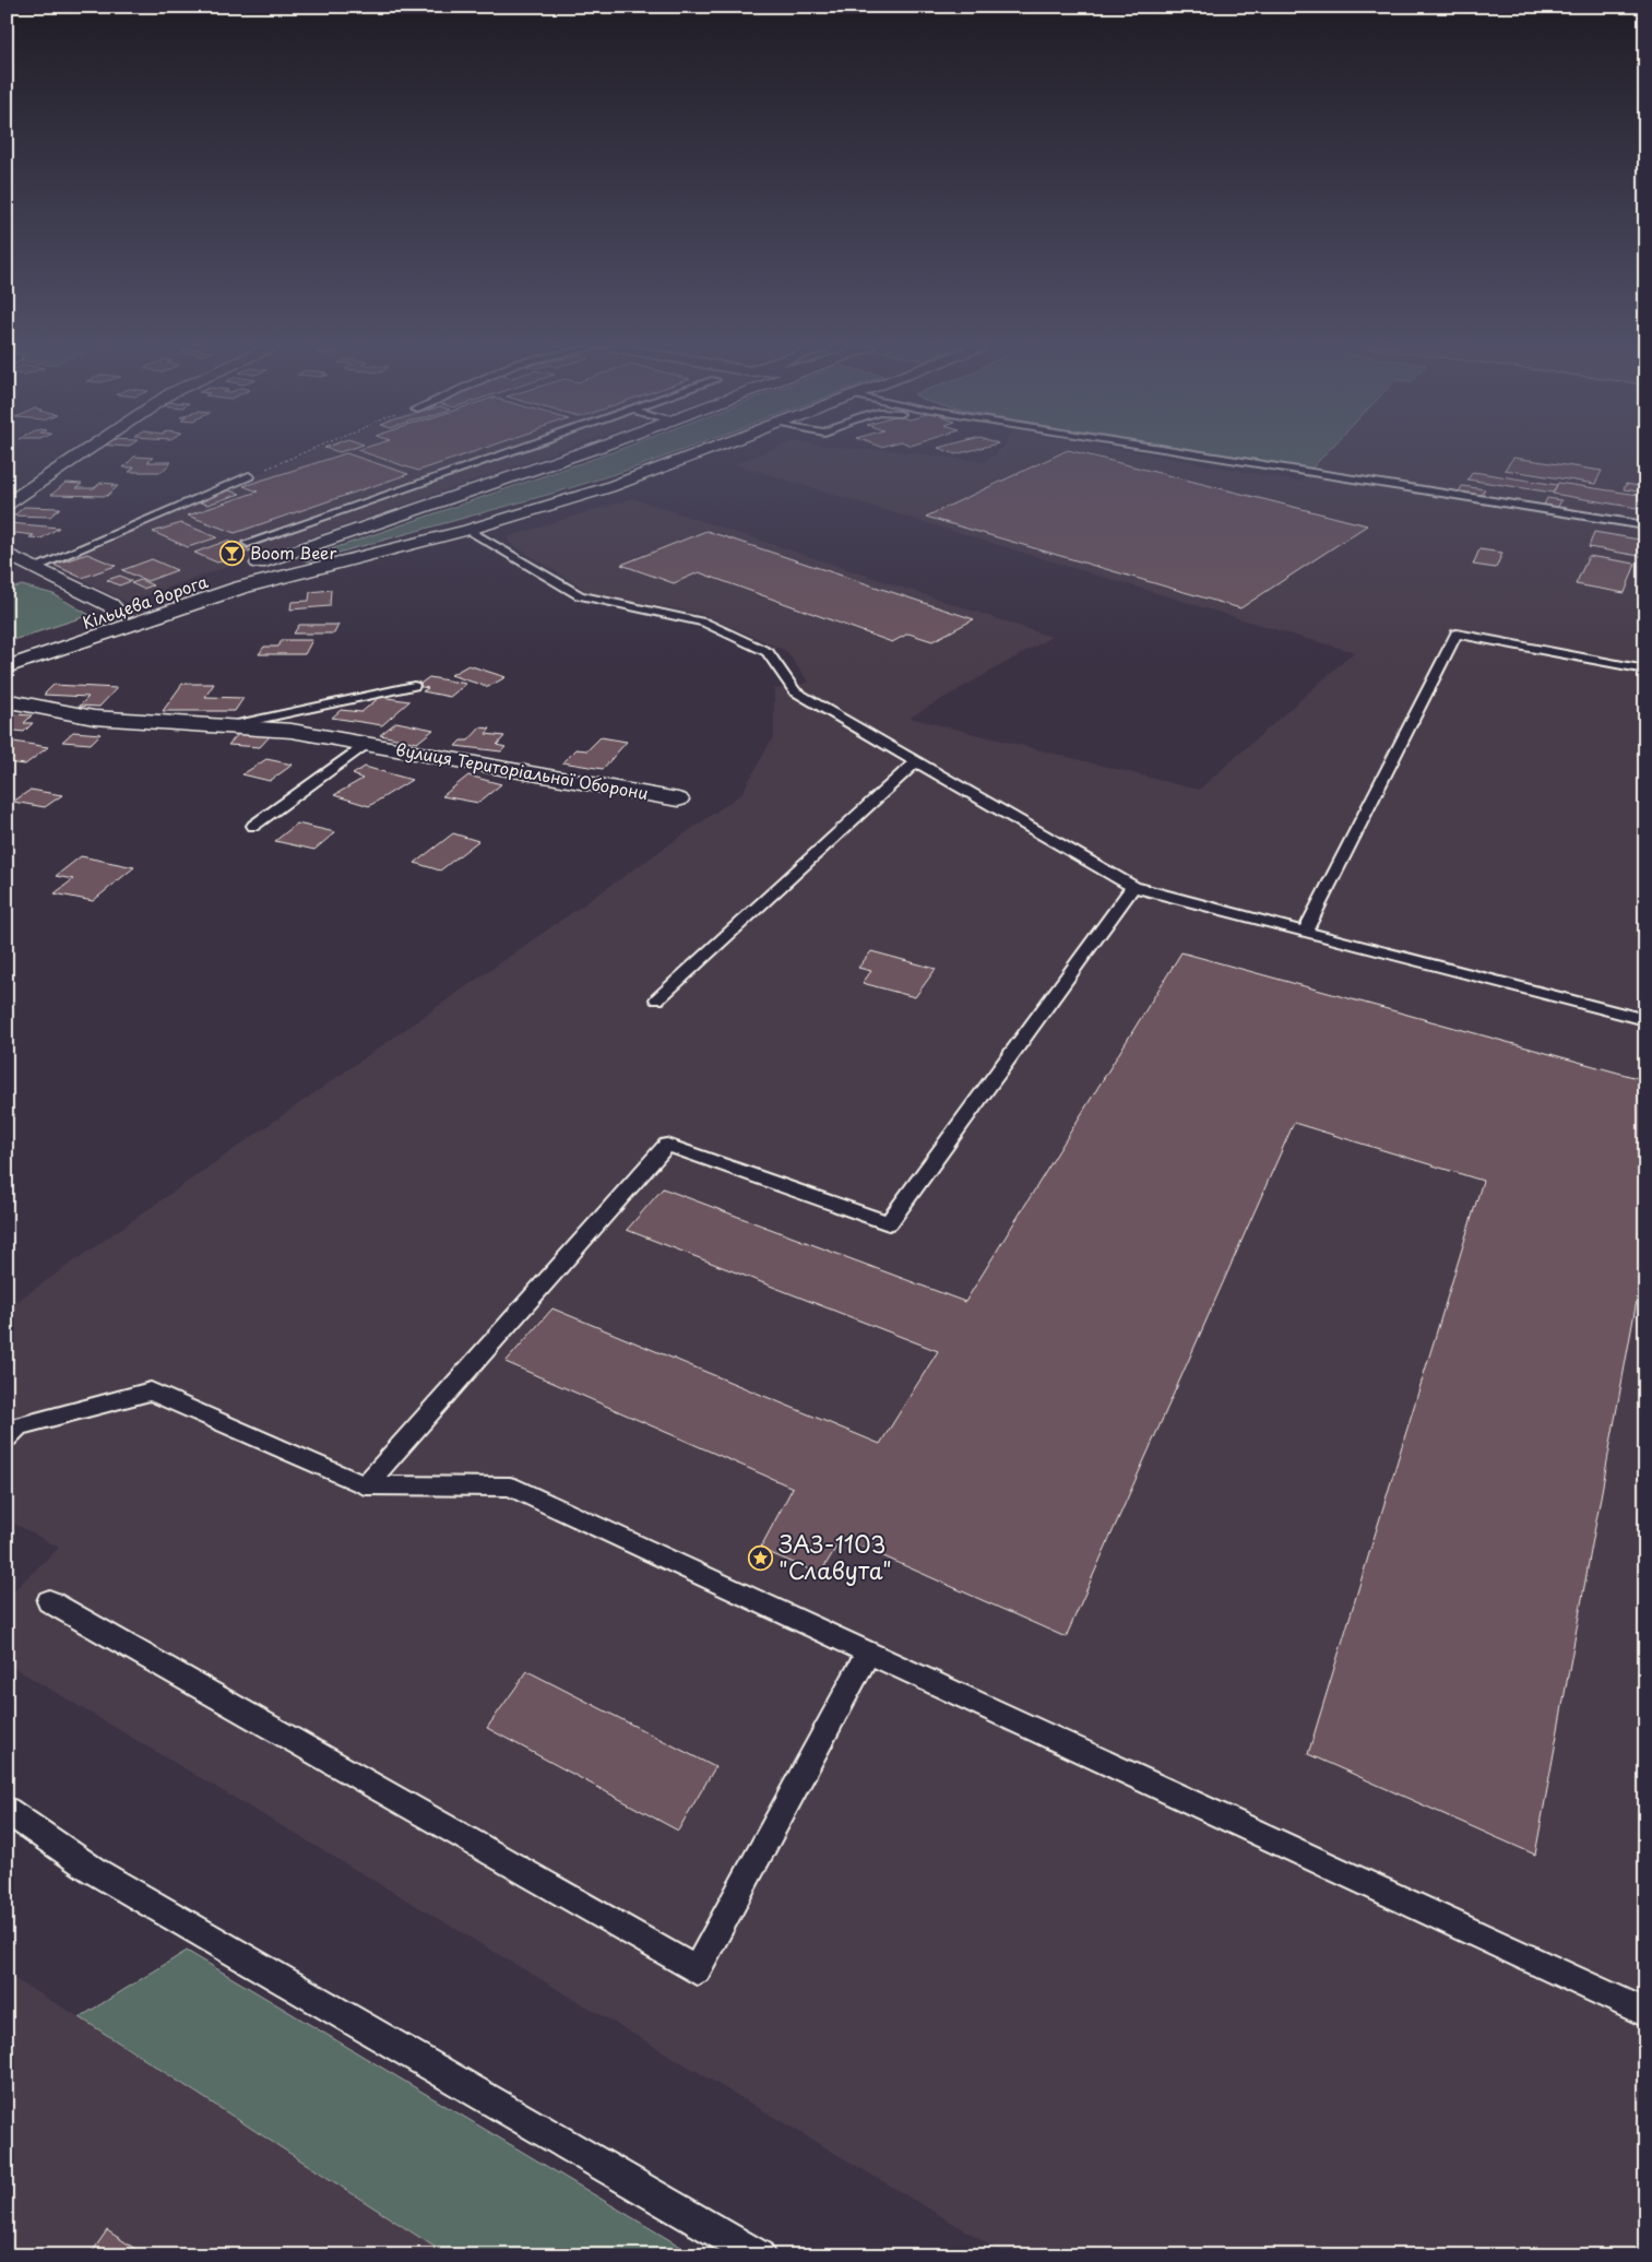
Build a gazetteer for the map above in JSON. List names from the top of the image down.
{
  "streets": {
    "main road": ["Кільцева дорога", "вулиця Територіальної Оборони"]
  },
  "places": {
    "bar": ["Boom Beer"],
    "place": ["ЗАЗ-1103 \"Славута\""]
  }
}
